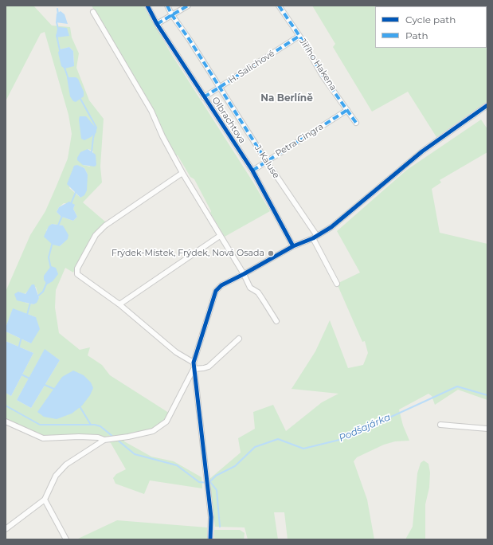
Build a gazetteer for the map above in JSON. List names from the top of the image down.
{
  "streets": {
    "street": [
      "Jiřího Hakena",
      "H. Salichové",
      "Olbrachtova",
      "Petra Cingra",
      "J. Kaluse"
    ]
  },
  "crossings": [
    ["Jiřího Hakena", "H. Salichové"],
    ["Jiřího Hakena", "Petra Cingra"],
    ["H. Salichové", "Olbrachtova"],
    ["H. Salichové", "J. Kaluse"],
    ["Olbrachtova", "Petra Cingra"],
    ["Petra Cingra", "J. Kaluse"]
  ],
  "districts": ["Na Berlíně"],
  "water": ["Podšajárka"],
  "places": ["Frýdek-Místek, Frýdek, Nová Osada"],
  "legend": ["Cycle path", "Path"]
}
